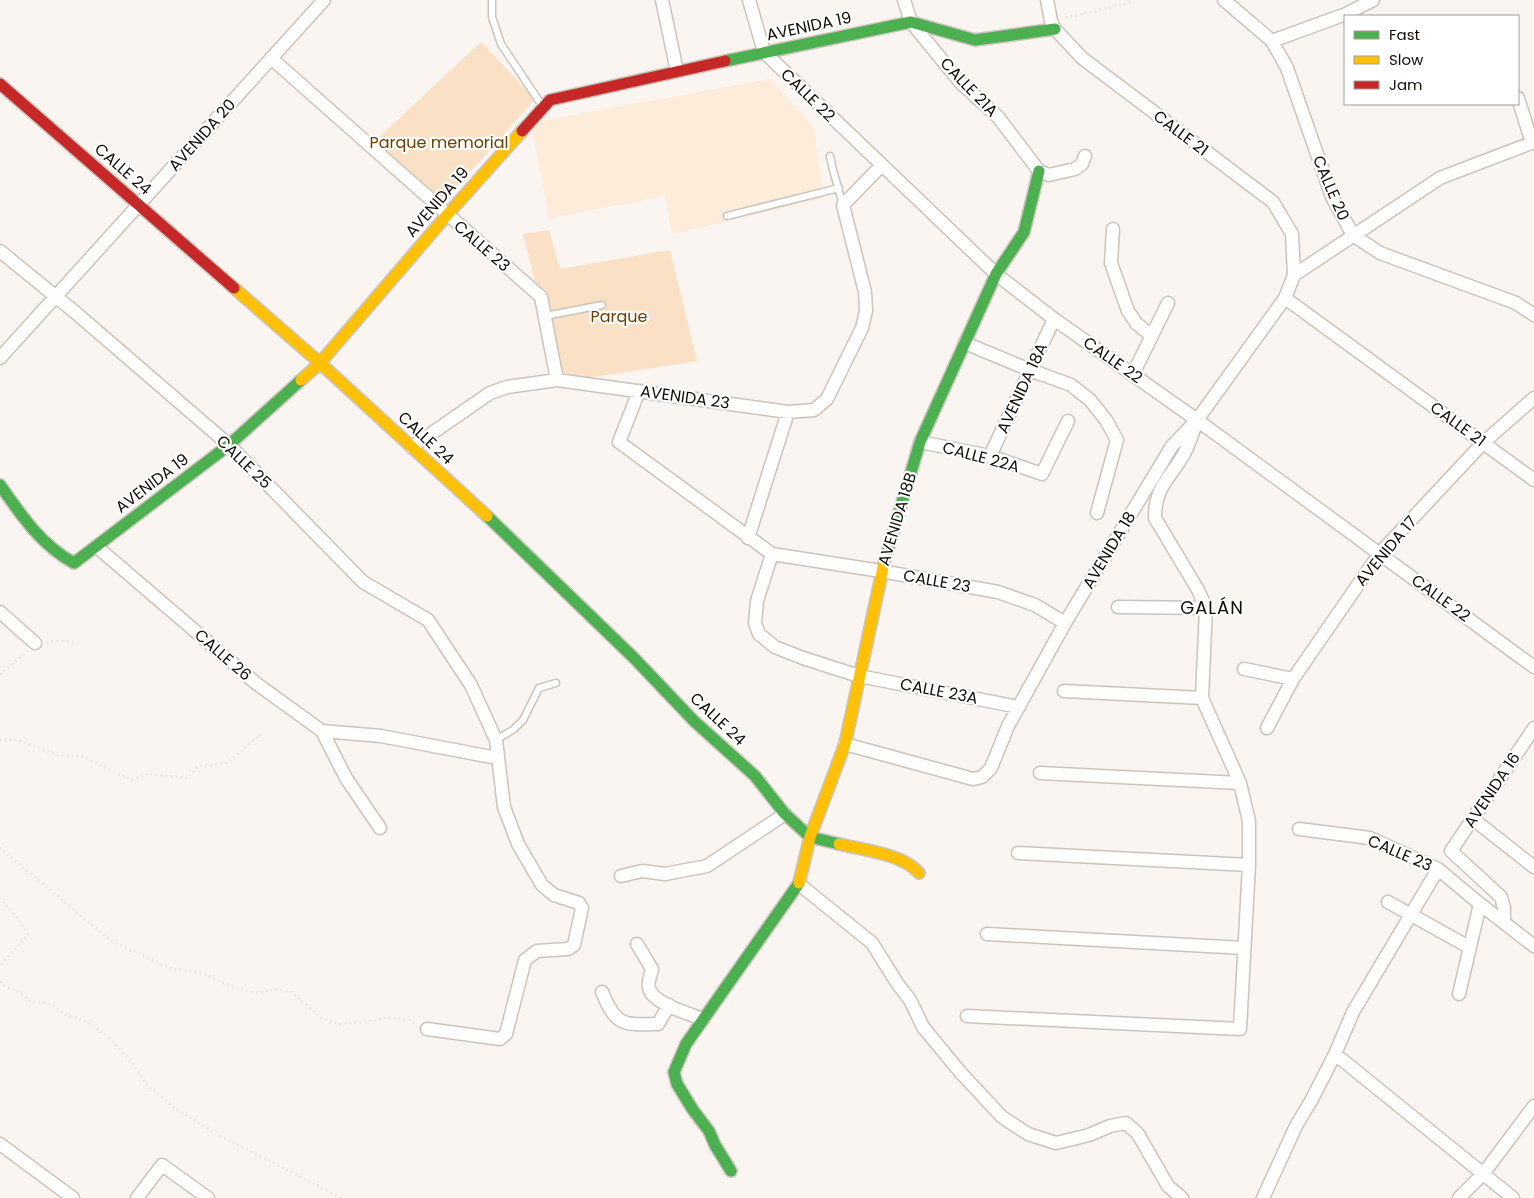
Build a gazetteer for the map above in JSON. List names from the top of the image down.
{
  "streets": {
    "street": [
      "AVENIDA 19",
      "CALLE 21A",
      "CALLE 22",
      "CALLE 21",
      "AVENIDA 20",
      "CALLE 24",
      "CALLE 20",
      "CALLE 23",
      "AVENIDA 18A",
      "AVENIDA 23",
      "CALLE 22A",
      "CALLE 25",
      "AVENIDA 18B",
      "AVENIDA 18",
      "AVENIDA 17",
      "CALLE 26",
      "CALLE 23A",
      "AVENIDA 16"
    ]
  },
  "crossings": [
    ["AVENIDA 19", "CALLE 21A"],
    ["AVENIDA 19", "CALLE 22"],
    ["AVENIDA 19", "CALLE 21"],
    ["AVENIDA 19", "CALLE 24"],
    ["AVENIDA 19", "CALLE 23"],
    ["AVENIDA 19", "CALLE 25"],
    ["AVENIDA 19", "CALLE 26"],
    ["CALLE 21A", "AVENIDA 18B"],
    ["CALLE 22", "AVENIDA 18A"],
    ["CALLE 22", "AVENIDA 18B"],
    ["CALLE 22", "AVENIDA 18"],
    ["CALLE 22", "AVENIDA 17"],
    ["CALLE 21", "AVENIDA 18"],
    ["CALLE 21", "AVENIDA 17"],
    ["AVENIDA 20", "CALLE 24"],
    ["AVENIDA 20", "CALLE 23"],
    ["AVENIDA 20", "CALLE 25"],
    ["CALLE 24", "AVENIDA 23"],
    ["CALLE 24", "AVENIDA 18B"],
    ["CALLE 23", "AVENIDA 23"],
    ["CALLE 23", "AVENIDA 18B"],
    ["CALLE 23", "AVENIDA 18"],
    ["CALLE 23", "AVENIDA 16"],
    ["AVENIDA 18A", "CALLE 22A"],
    ["CALLE 22A", "AVENIDA 18B"],
    ["AVENIDA 18B", "AVENIDA 18"],
    ["AVENIDA 18B", "CALLE 23A"],
    ["AVENIDA 18", "CALLE 23A"]
  ],
  "districts": ["GALÁN"],
  "parks": ["Parque memorial", "Parque"],
  "legend": ["Fast", "Slow", "Jam"]
}
